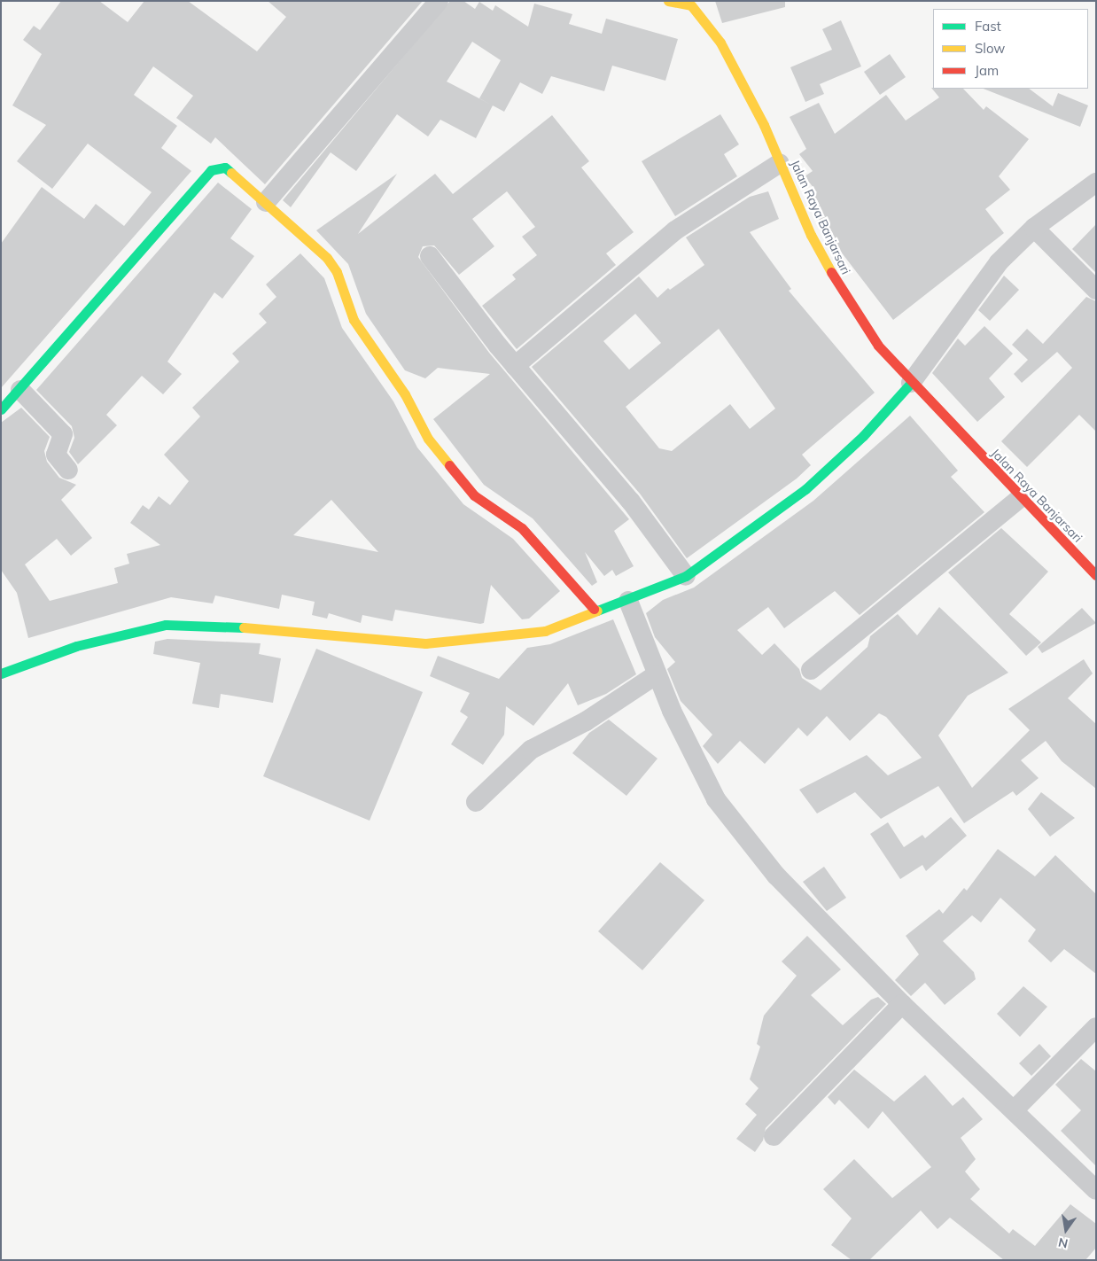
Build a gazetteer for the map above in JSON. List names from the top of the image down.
{
  "streets": {
    "main road": ["Jalan Raya Banjarsari"]
  },
  "legend": ["Fast", "Slow", "Jam"],
  "north": "bottom"
}
